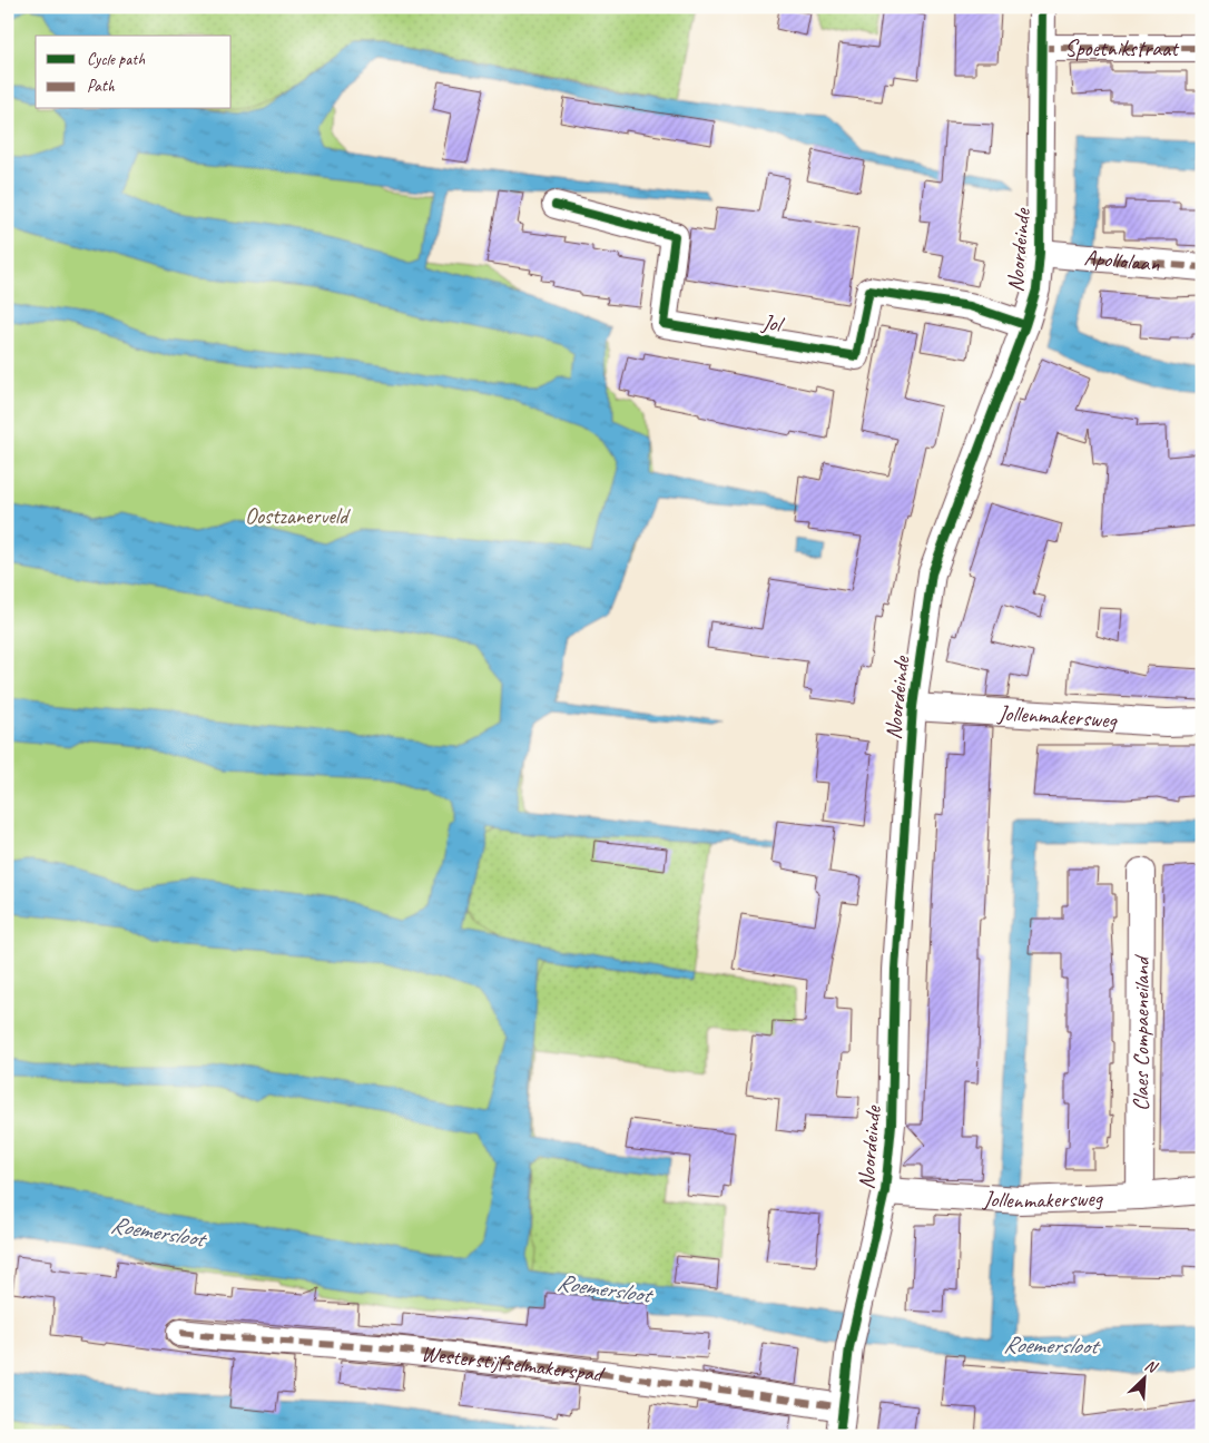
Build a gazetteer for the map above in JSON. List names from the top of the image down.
{
  "streets": {
    "street": [
      "Spoetnikstraat",
      "Noordeinde",
      "Apollolaan",
      "Jol",
      "Jollenmakersweg",
      "Claes Compaeneiland",
      "Westerstijfselmakerspad"
    ]
  },
  "crossings": [
    ["Spoetnikstraat", "Noordeinde"],
    ["Noordeinde", "Apollolaan"],
    ["Noordeinde", "Jol"],
    ["Noordeinde", "Jollenmakersweg"],
    ["Noordeinde", "Westerstijfselmakerspad"],
    ["Jollenmakersweg", "Claes Compaeneiland"]
  ],
  "water": ["Roemersloot"],
  "parks": ["Oostzanerveld"],
  "legend": ["Cycle path", "Path"],
  "north": "top right"
}
